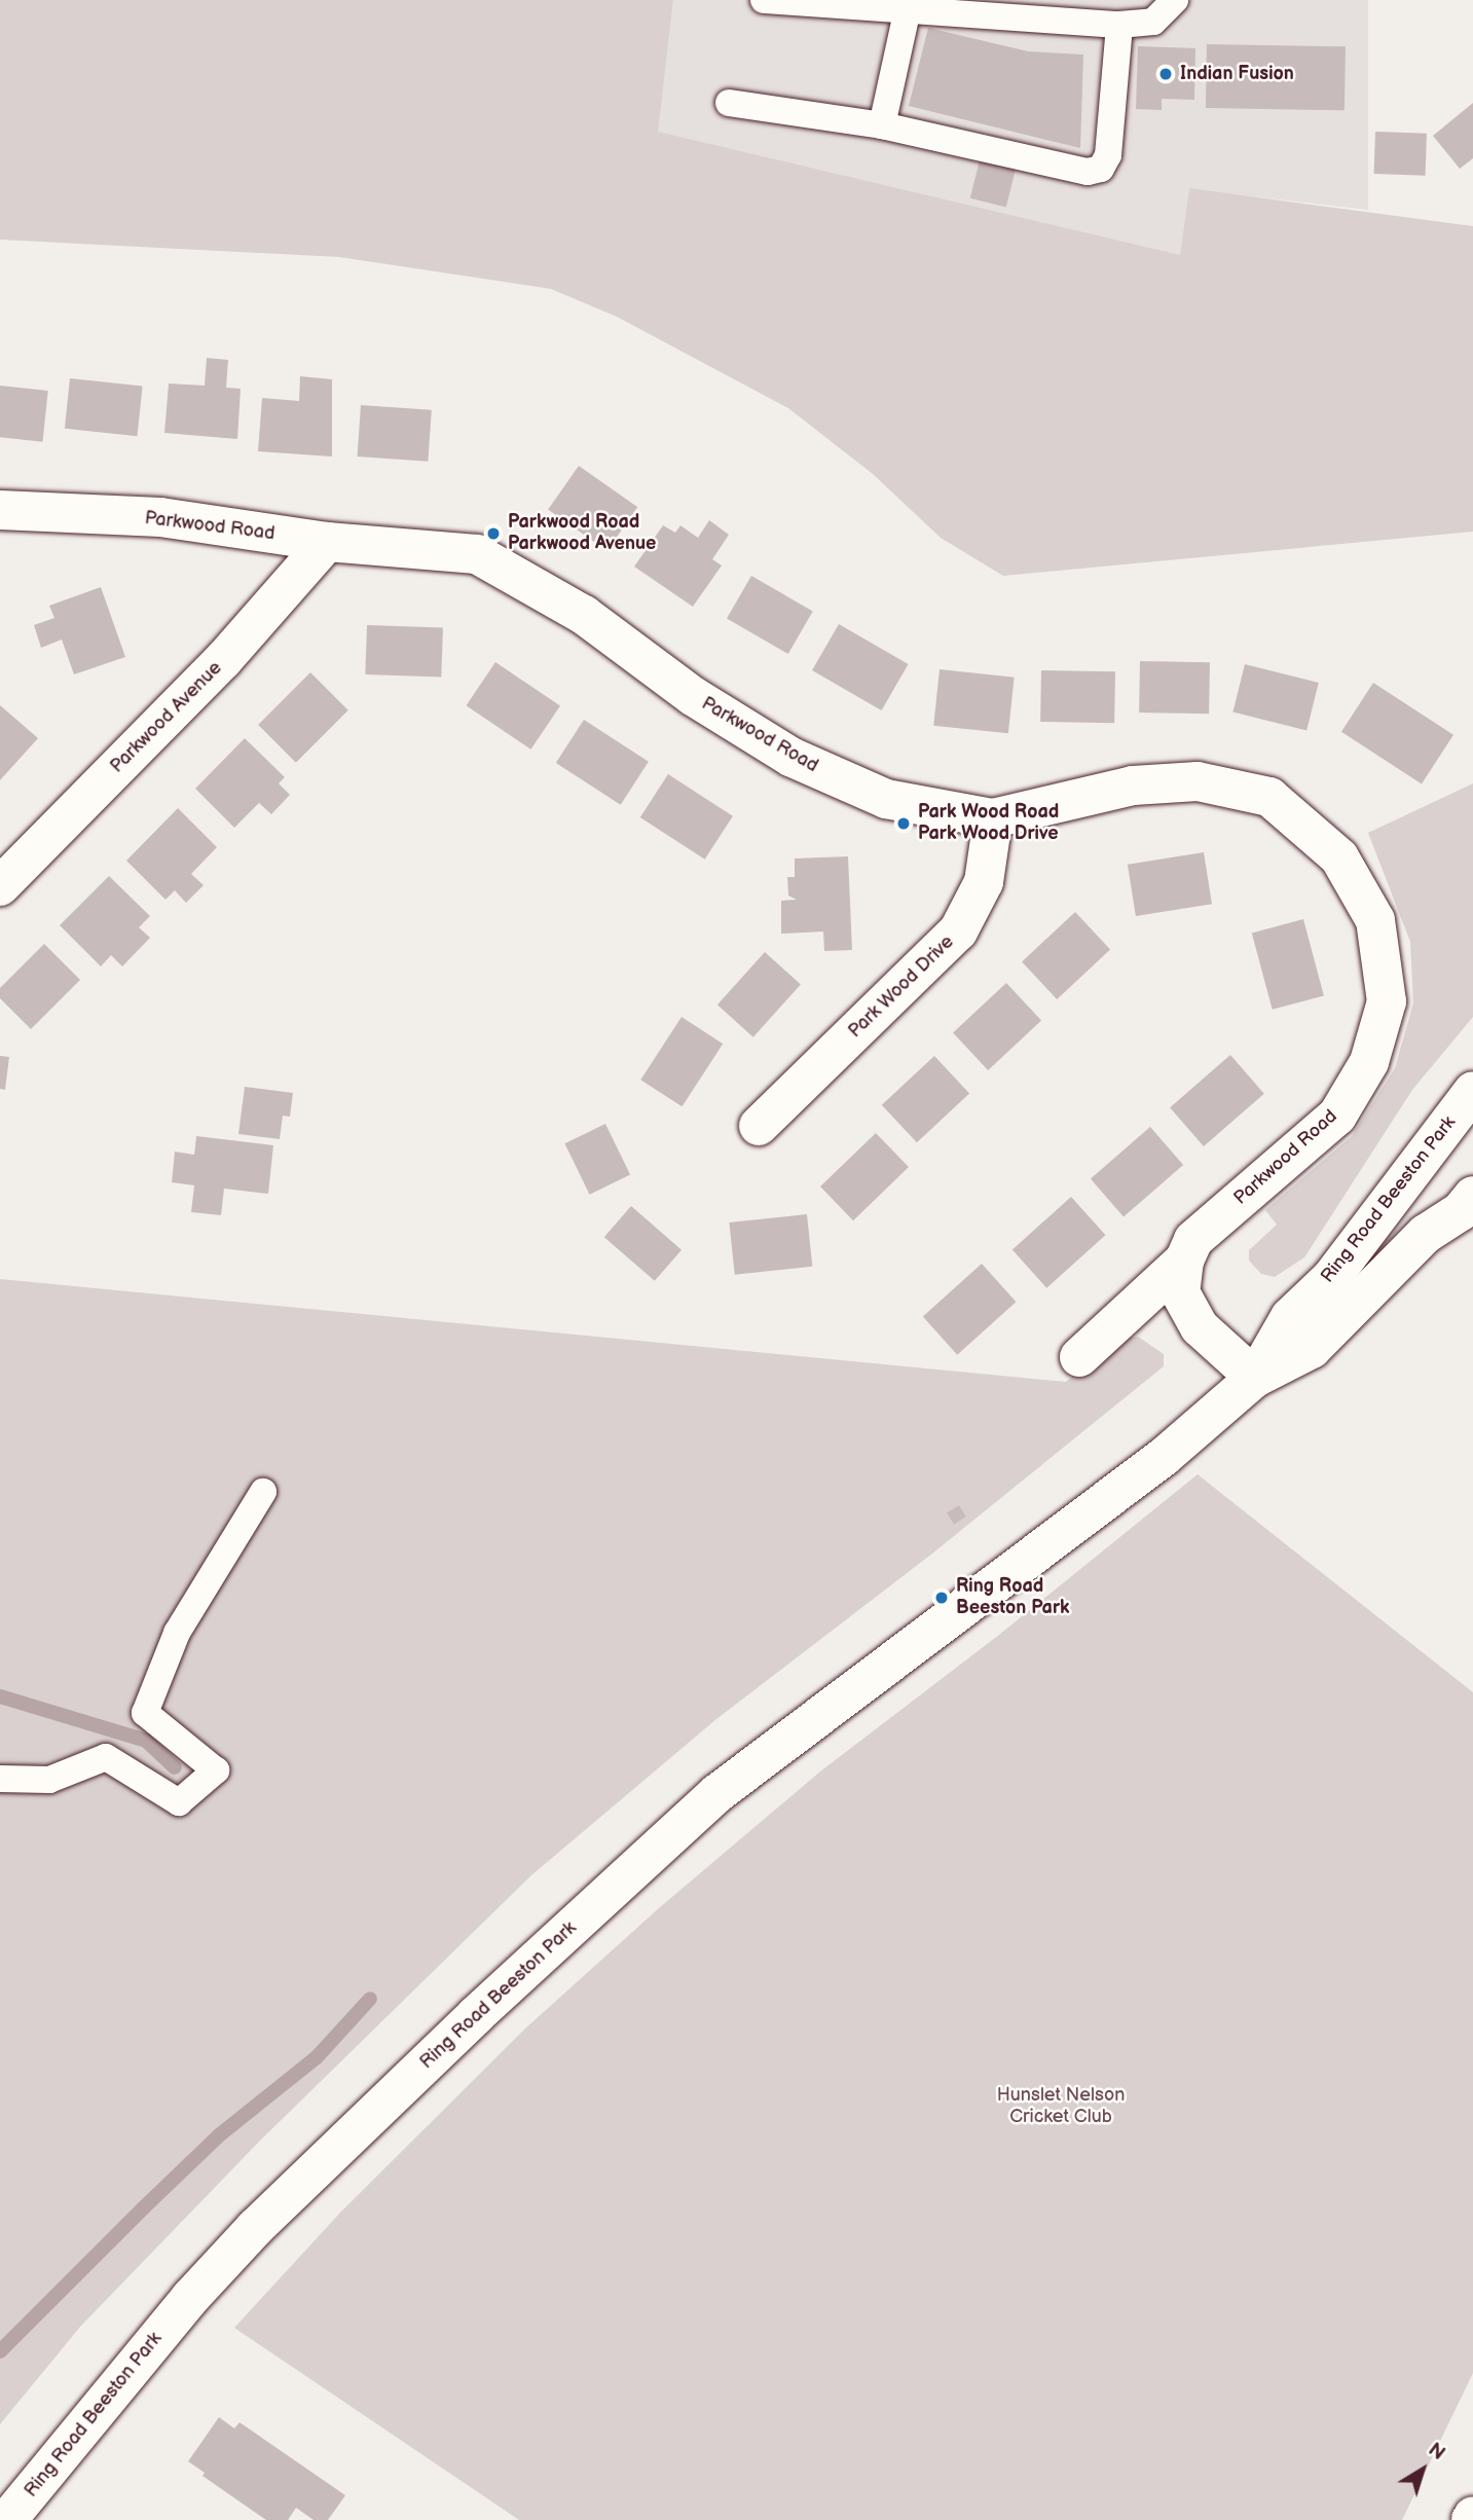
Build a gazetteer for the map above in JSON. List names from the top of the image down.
{
  "streets": {
    "street": [
      "Parkwood Road",
      "Parkwood Avenue",
      "Park Wood Drive",
      "Ring Road Beeston Park"
    ]
  },
  "crossings": [
    ["Parkwood Road", "Parkwood Avenue"],
    ["Parkwood Road", "Park Wood Drive"],
    ["Parkwood Road", "Ring Road Beeston Park"]
  ],
  "parks": ["Hunslet Nelson Cricket Club"],
  "places": [
    "Indian Fusion",
    "Parkwood Road Parkwood Avenue",
    "Park Wood Road Park Wood Drive",
    "Ring Road Beeston Park"
  ],
  "north": "top right"
}
